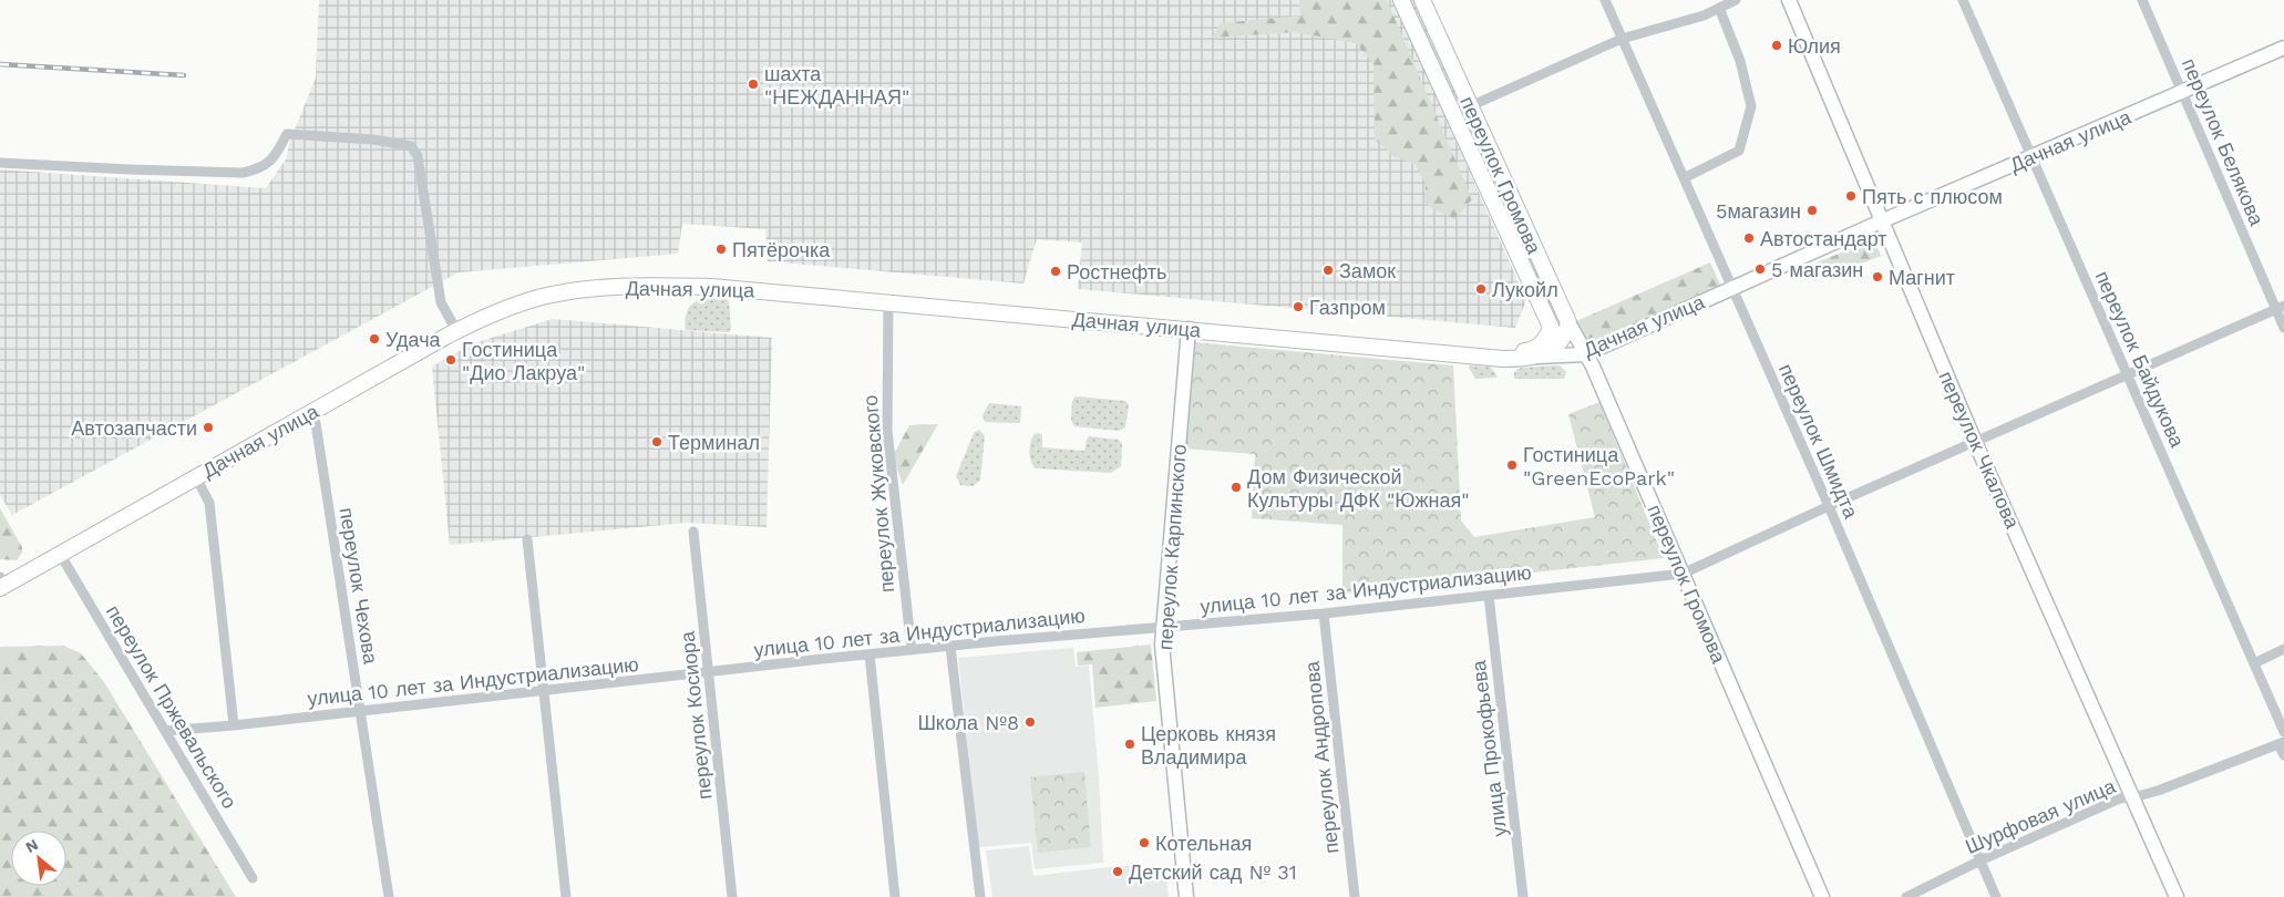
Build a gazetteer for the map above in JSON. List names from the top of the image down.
{
  "streets": {
    "main road": ["Дачная улица", "переулок Громова"],
    "street": [
      "переулок Белякова",
      "переулок Байдукова",
      "переулок Шмидта",
      "переулок Чкалова",
      "переулок Жуковского",
      "переулок Карпинского",
      "переулок Чехова",
      "улица 10 лет за Индустриализацию",
      "переулок Пржевальского",
      "переулок Косиора",
      "улица Прокофьева",
      "переулок Андропова",
      "Шурфовая улица"
    ]
  },
  "crossings": [
    ["Дачная улица", "переулок Белякова"],
    ["Дачная улица", "переулок Громова"],
    ["Дачная улица", "переулок Байдукова"],
    ["Дачная улица", "переулок Шмидта"],
    ["Дачная улица", "переулок Чкалова"],
    ["Дачная улица", "переулок Жуковского"],
    ["Дачная улица", "переулок Карпинского"],
    ["Дачная улица", "переулок Чехова"],
    ["Дачная улица", "переулок Пржевальского"],
    ["переулок Белякова", "улица 10 лет за Индустриализацию"],
    ["переулок Громова", "улица 10 лет за Индустриализацию"],
    ["переулок Байдукова", "улица 10 лет за Индустриализацию"],
    ["переулок Шмидта", "улица 10 лет за Индустриализацию"],
    ["переулок Шмидта", "Шурфовая улица"],
    ["переулок Чкалова", "улица 10 лет за Индустриализацию"],
    ["переулок Чкалова", "Шурфовая улица"],
    ["переулок Жуковского", "улица 10 лет за Индустриализацию"],
    ["переулок Карпинского", "улица 10 лет за Индустриализацию"],
    ["переулок Чехова", "улица 10 лет за Индустриализацию"],
    ["улица 10 лет за Индустриализацию", "переулок Пржевальского"],
    ["улица 10 лет за Индустриализацию", "переулок Косиора"],
    ["улица 10 лет за Индустриализацию", "улица Прокофьева"],
    ["улица 10 лет за Индустриализацию", "переулок Андропова"]
  ],
  "places": [
    "Юлия",
    "шахта \"НЕЖДАННАЯ\"",
    "Пять с плюсом",
    "5магазин",
    "Автостандарт",
    "Пятёрочка",
    "5 магазин",
    "Замок",
    "Ростнефть",
    "Магнит",
    "Лукойл",
    "Газпром",
    "Удача",
    "Гостиница \"Дио Лакруа\"",
    "Автозапчасти",
    "Терминал",
    "Гостиница \"GreenEcoPark\"",
    "Дом Физической Культуры ДФК \"Южная\"",
    "Школа №8",
    "Церковь князя Владимира",
    "Котельная",
    "Детский сад № 31"
  ],
  "north": "top left"
}
